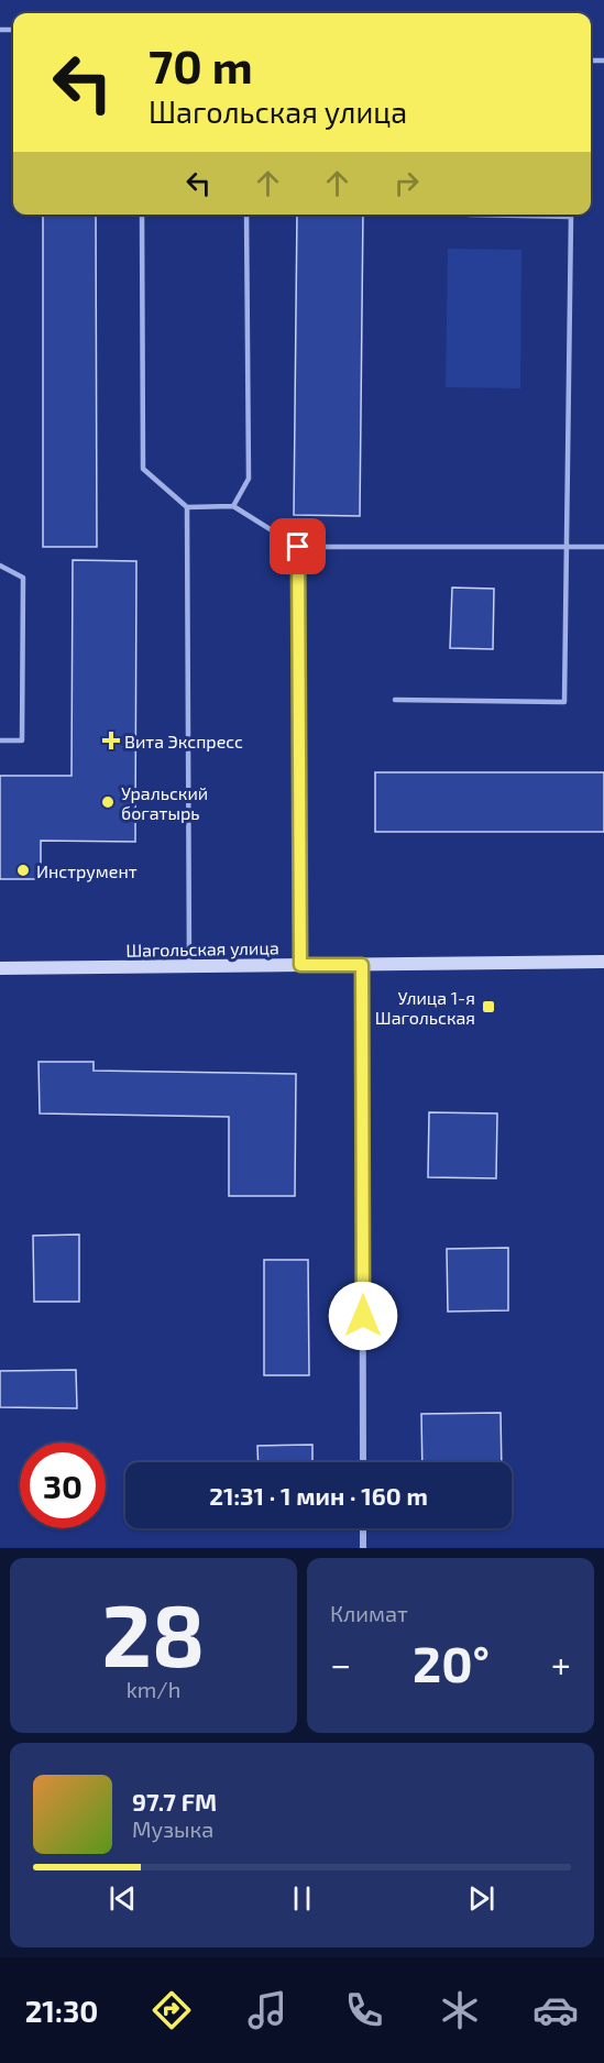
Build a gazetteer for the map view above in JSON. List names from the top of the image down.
{
  "streets": {
    "main road": ["Шагольская улица"]
  },
  "places": {
    "health": ["Вита Экспресс"],
    "other": ["Уральский богатырь", "Инструмент"],
    "transit": ["Улица 1-я Шагольская"]
  },
  "page": {
    "turn": ["70 m", "Шагольская улица"],
    "limit": "30",
    "trip": "21:31 · 1 мин · 160 m",
    "tile": [
      ["28", "km/h"],
      "Климат"
    ],
    "heat": ["−", "20°", "+"],
    "song": ["97.7 FM", "Музыка"],
    "tabs": "21:30"
  }
}
